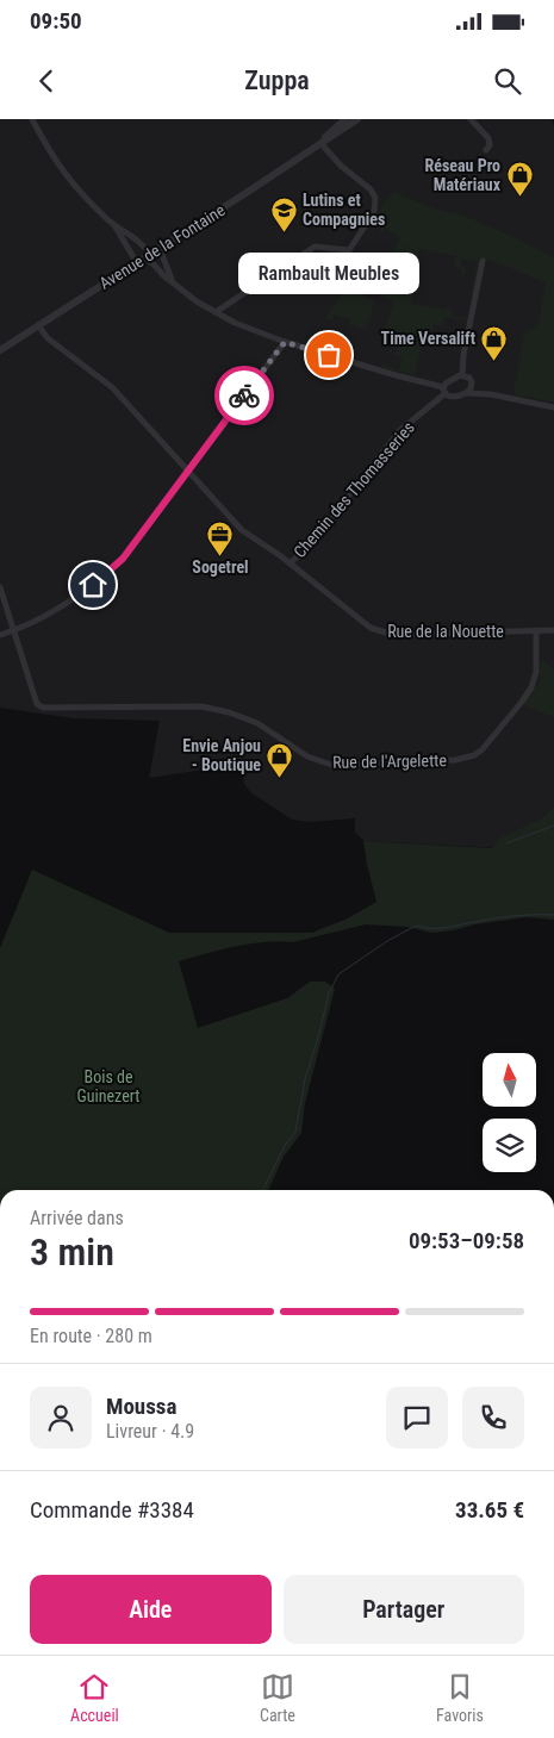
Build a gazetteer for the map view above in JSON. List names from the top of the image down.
{
  "streets": {
    "street": [
      "Avenue de la Fontaine",
      "Chemin des Thomasseries",
      "Rue de la Nouette",
      "Rue de l'Argelette"
    ]
  },
  "crossings": [
    ["Avenue de la Fontaine", "Rue de la Nouette"],
    ["Chemin des Thomasseries", "Rue de la Nouette"],
    ["Rue de la Nouette", "Rue de l'Argelette"]
  ],
  "parks": ["Bois de Guinezert"],
  "places": {
    "shop": ["Réseau Pro Matériaux", "Time Versalift", "Envie Anjou - Boutique"],
    "school or university": ["Lutins et Compagnies"],
    "other": ["Rambault Meubles"],
    "office": ["Sogetrel"]
  },
  "north": "top",
  "page": {
    "status": "09:50",
    "header": "Zuppa",
    "bubble": "Rambault Meubles",
    "heading": ["3 min", "Arrivée dans", "09:53–09:58"],
    "panel": [
      "Moussa",
      "Livreur · 4.9",
      "Commande #3384",
      "33.65 €"
    ],
    "bar": "En route · 280 m",
    "buttons": ["Aide", "Partager"],
    "tabs": ["Accueil", "Carte", "Favoris"]
  }
}
